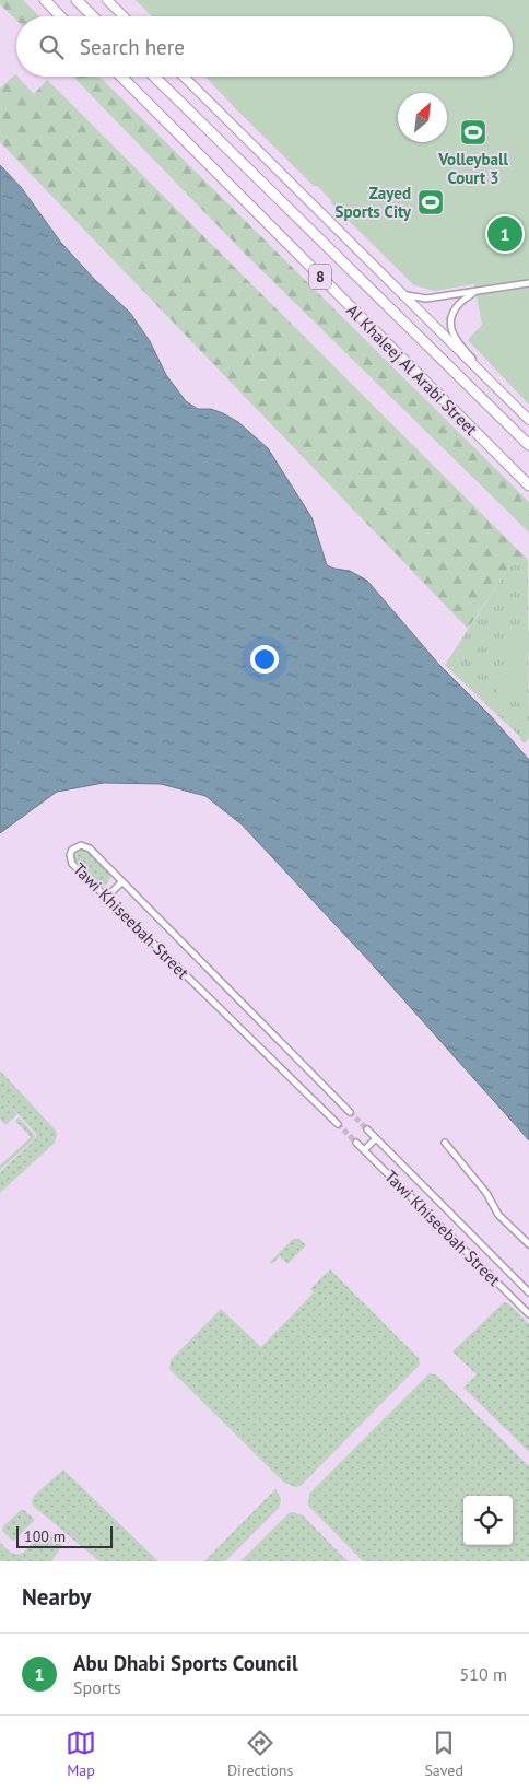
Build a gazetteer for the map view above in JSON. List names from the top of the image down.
{
  "streets": {
    "highway": ["8", "Al Khaleej Al Arabi Street"],
    "street": ["Tawi Khiseebah Street"]
  },
  "places": {
    "sports": ["Volleyball Court 3", "Zayed Sports City"]
  },
  "scale_bar": "100 m",
  "north": "top right",
  "page": {
    "search": "Search here",
    "pins": "1",
    "scale": "100 m",
    "heading": "Nearby",
    "list": [
      {
        "mark": "1",
        "name": "Abu Dhabi Sports Council",
        "note": "Sports",
        "value": "510 m"
      }
    ],
    "nav": ["Map", "Directions", "Saved"]
  }
}
